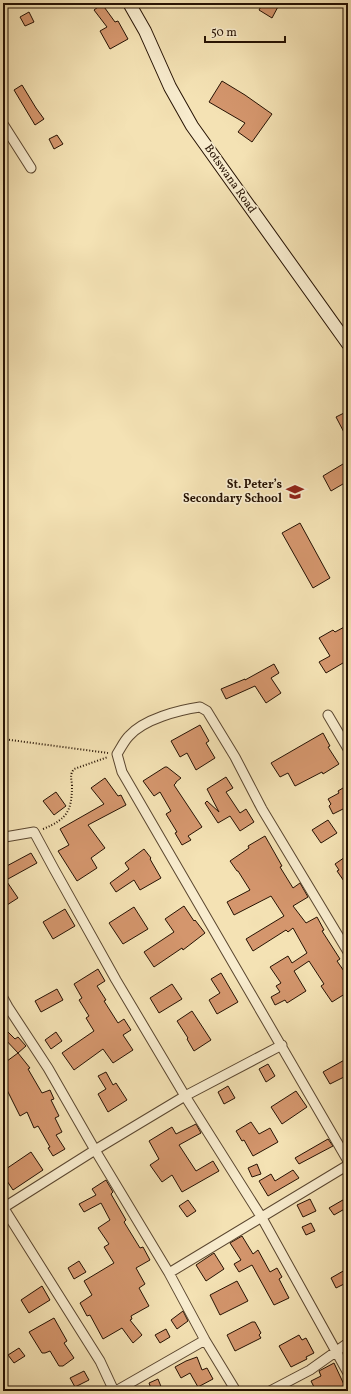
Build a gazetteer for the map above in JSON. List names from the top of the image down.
{
  "streets": {
    "street": ["Botswana Road"]
  },
  "places": {
    "school or university": ["St. Peter’s Secondary School"]
  },
  "scale_bar": "50 m"
}
